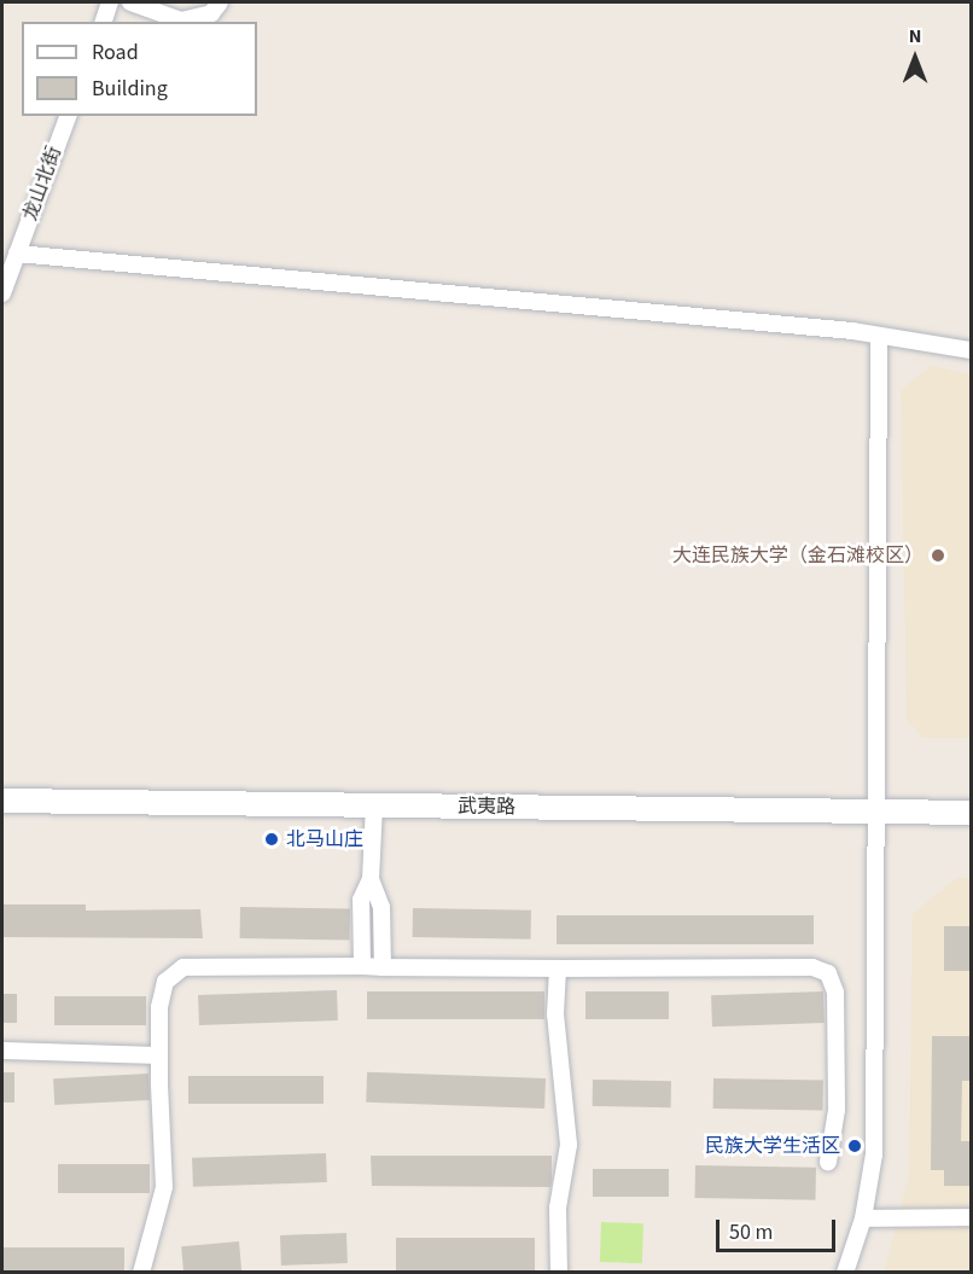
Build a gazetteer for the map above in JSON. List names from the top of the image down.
{
  "streets": {
    "main road": ["武夷路"],
    "street": ["龙山北街"]
  },
  "places": ["大连民族大学（金石滩校区）", "北马山庄", "民族大学生活区"],
  "legend": ["Road", "Building"],
  "scale_bar": "50 m",
  "north": "top"
}
